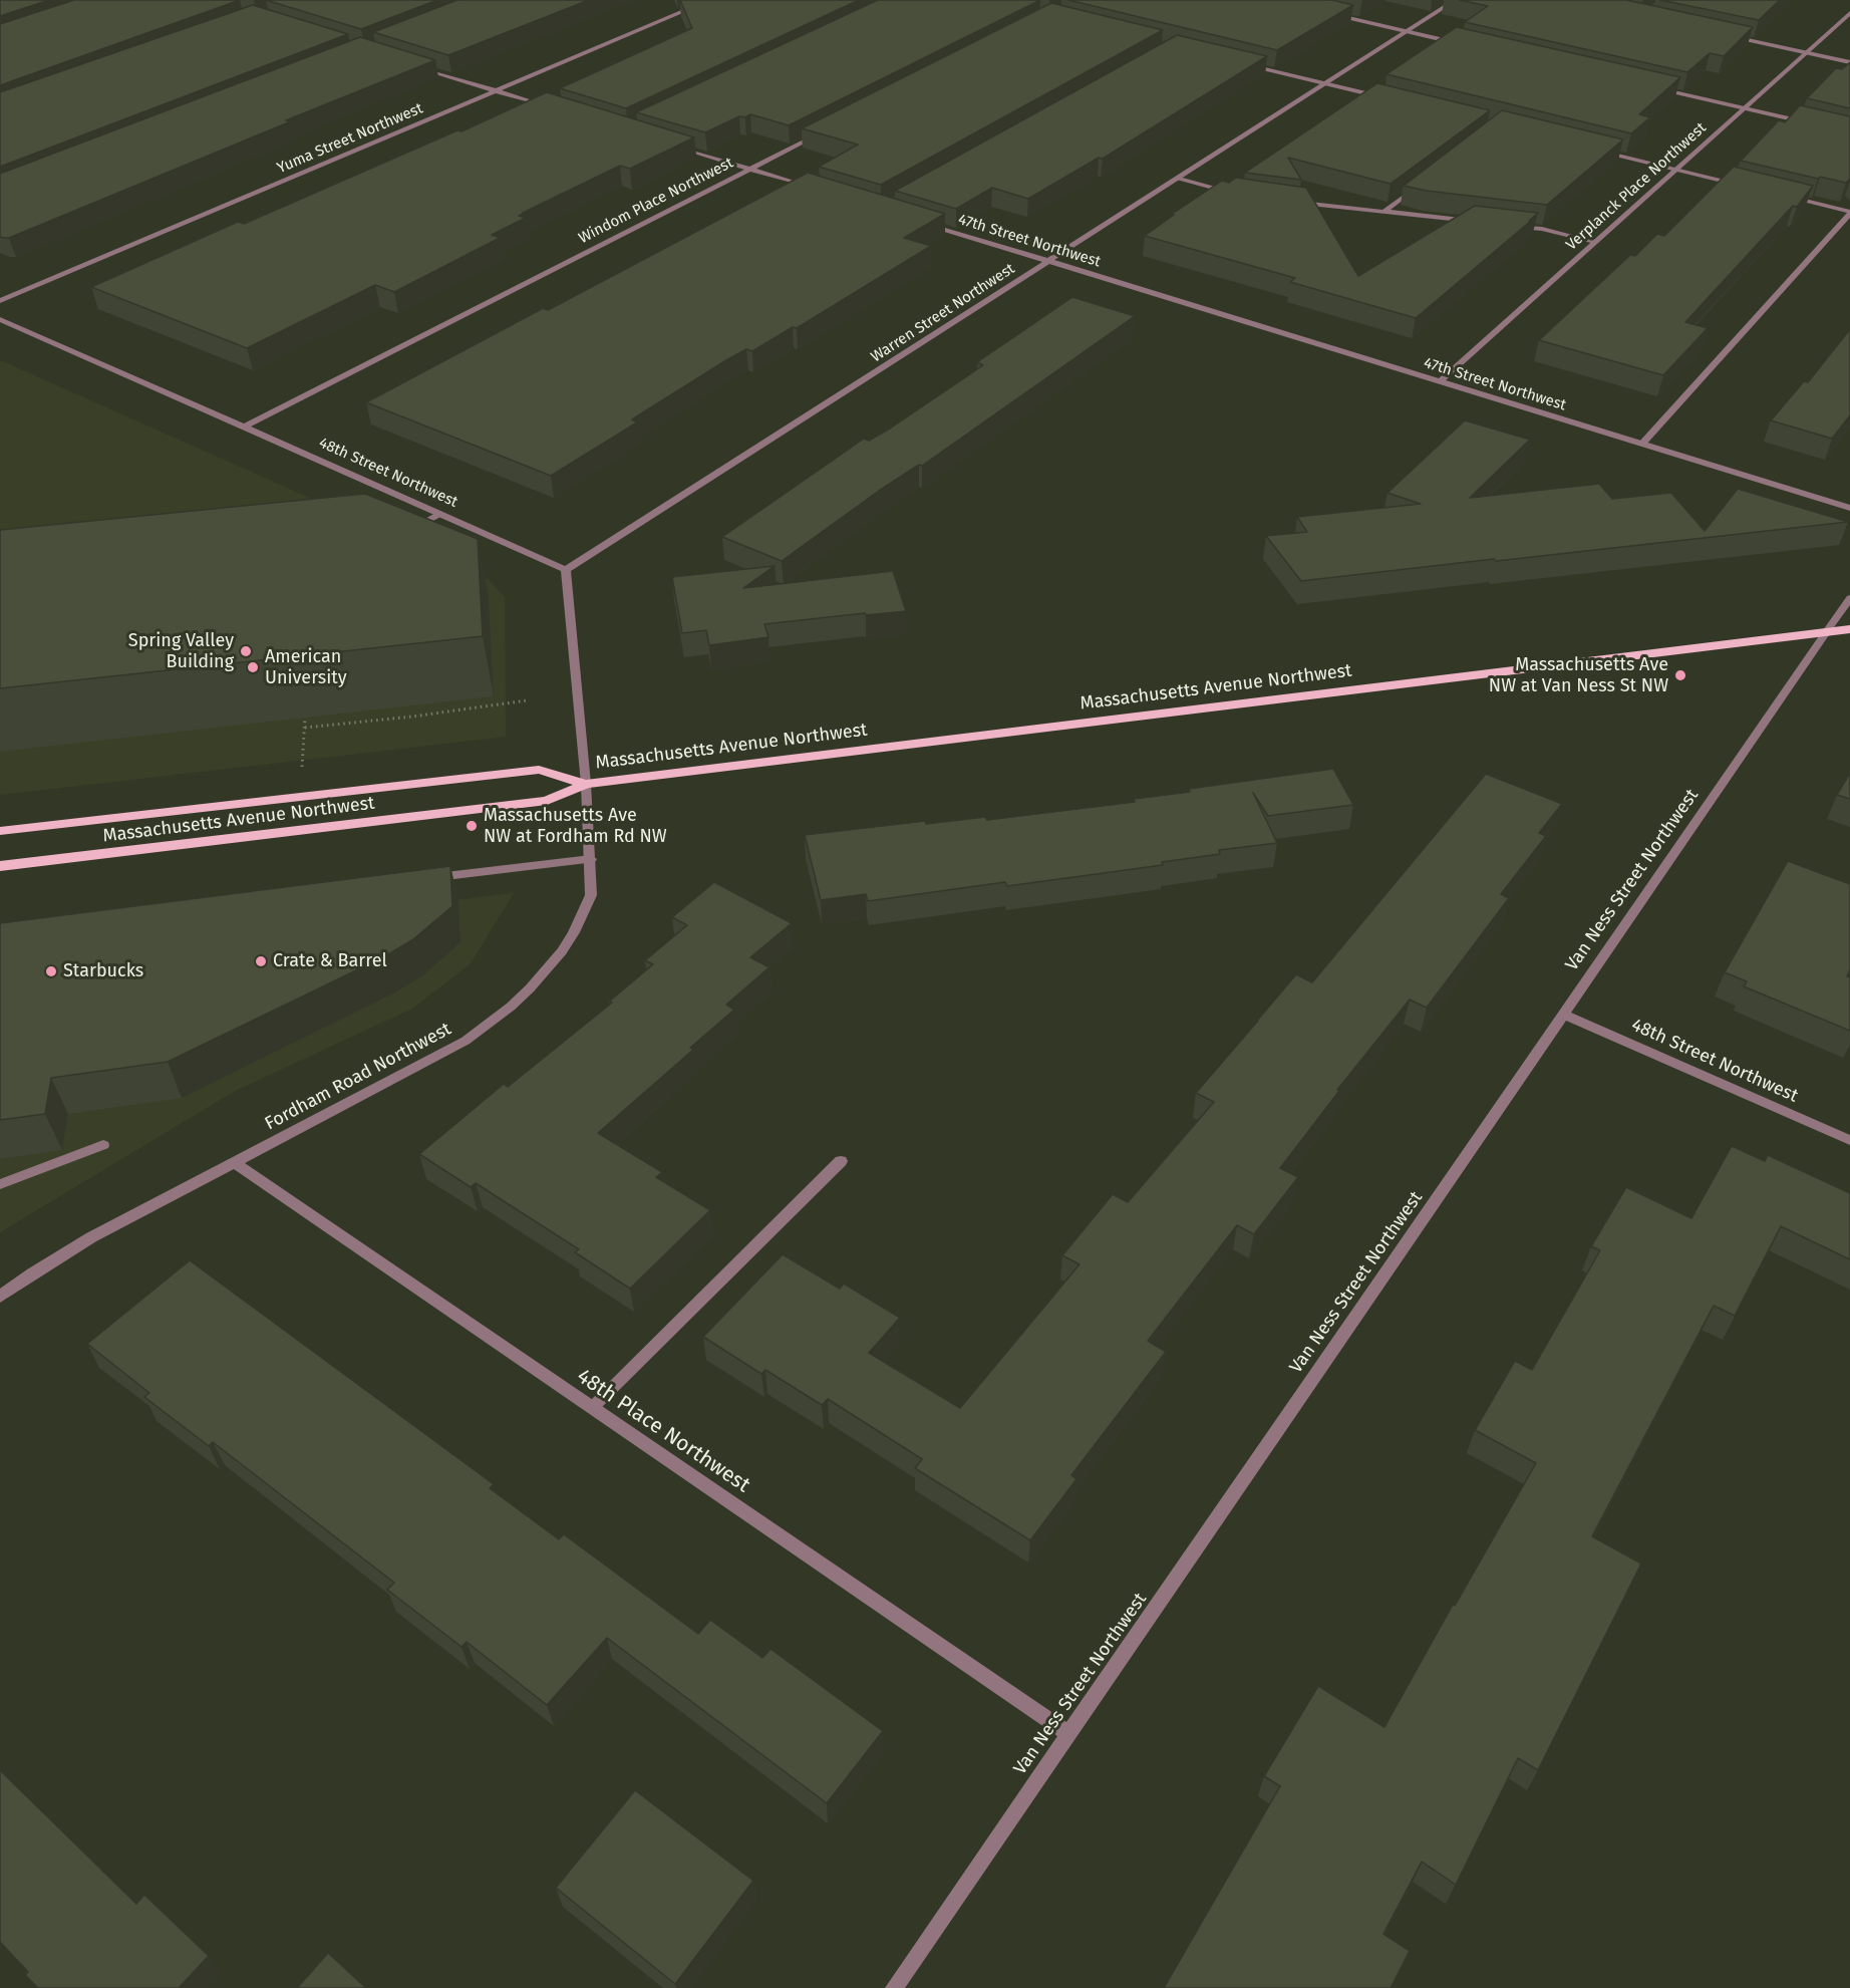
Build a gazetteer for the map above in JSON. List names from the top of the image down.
{
  "streets": {
    "main road": ["Massachusetts Avenue Northwest"],
    "street": [
      "Yuma Street Northwest",
      "Verplanck Place Northwest",
      "Windom Place Northwest",
      "47th Street Northwest",
      "Warren Street Northwest",
      "48th Street Northwest",
      "Van Ness Street Northwest",
      "Fordham Road Northwest",
      "48th Place Northwest"
    ]
  },
  "crossings": [
    ["Verplanck Place Northwest", "47th Street Northwest"],
    ["Windom Place Northwest", "48th Street Northwest"],
    ["47th Street Northwest", "Warren Street Northwest"],
    ["Warren Street Northwest", "48th Street Northwest"],
    ["48th Street Northwest", "Van Ness Street Northwest"],
    ["Massachusetts Avenue Northwest", "Van Ness Street Northwest"],
    ["Massachusetts Avenue Northwest", "Fordham Road Northwest"],
    ["Van Ness Street Northwest", "48th Place Northwest"],
    ["Fordham Road Northwest", "48th Place Northwest"]
  ],
  "places": [
    "Spring Valley Building",
    "American University",
    "Massachusetts Ave NW at Van Ness St NW",
    "Massachusetts Ave NW at Fordham Rd NW",
    "Crate & Barrel",
    "Starbucks"
  ]
}
